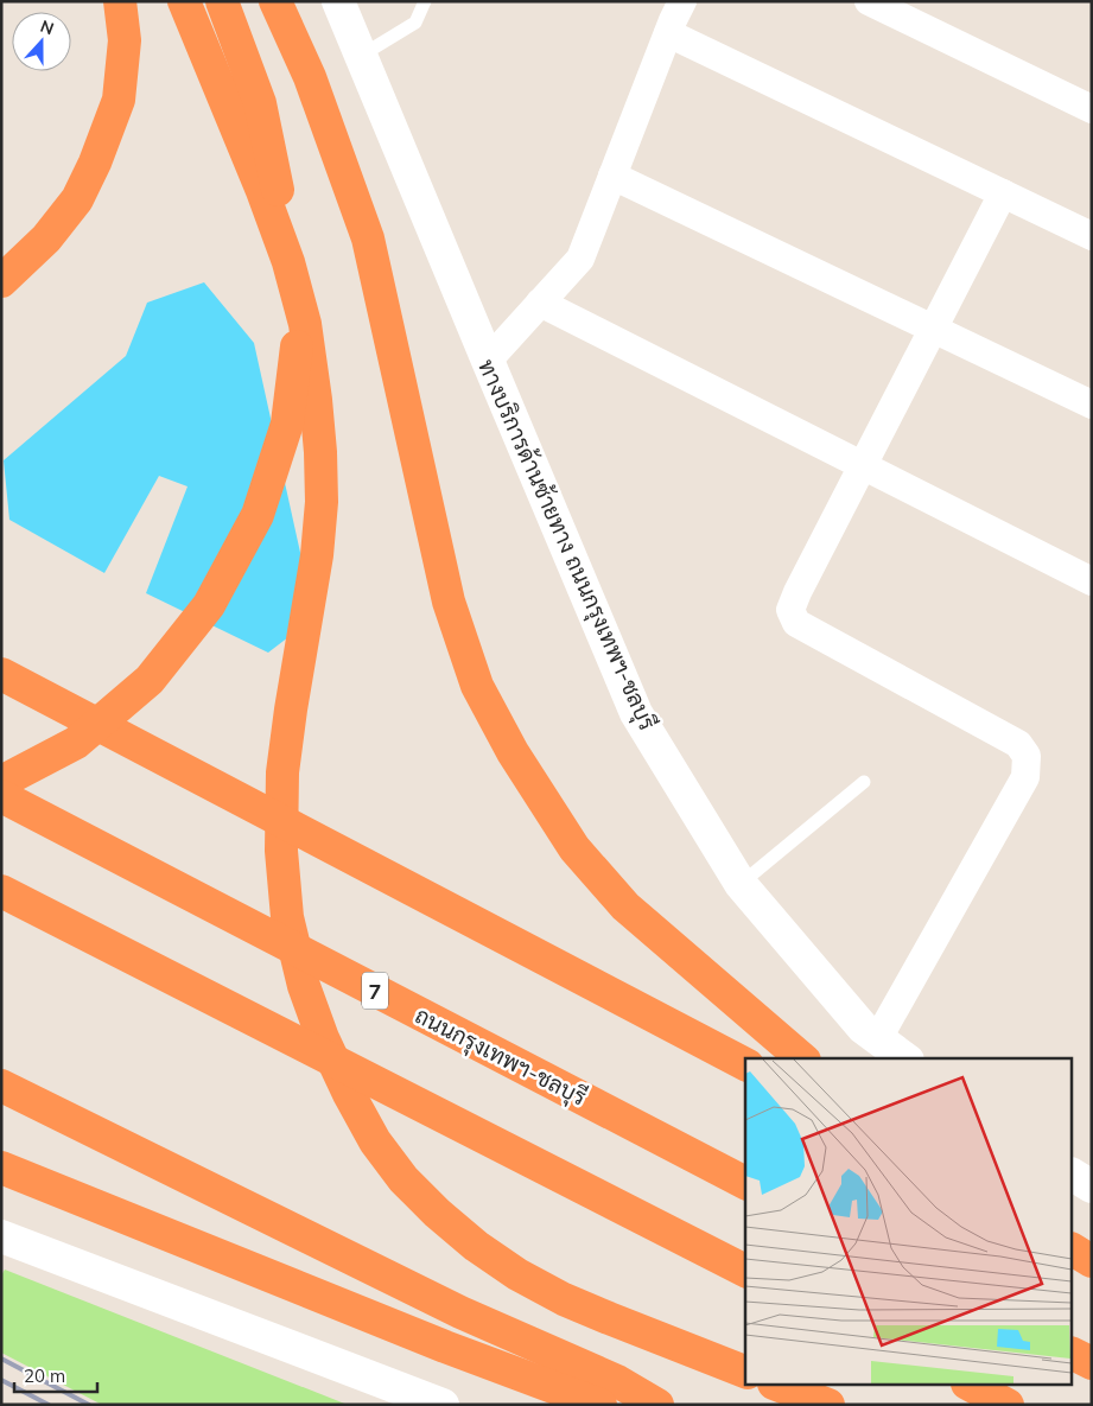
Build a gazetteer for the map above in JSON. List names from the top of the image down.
{
  "streets": {
    "highway": ["7", "ถนนกรุงเทพฯ-ชลบุรี"],
    "main road": ["ทางบริการด้านซ้ายทาง ถนนกรุงเทพฯ-ชลบุรี"]
  },
  "scale_bar": "20 m",
  "north": "top"
}
